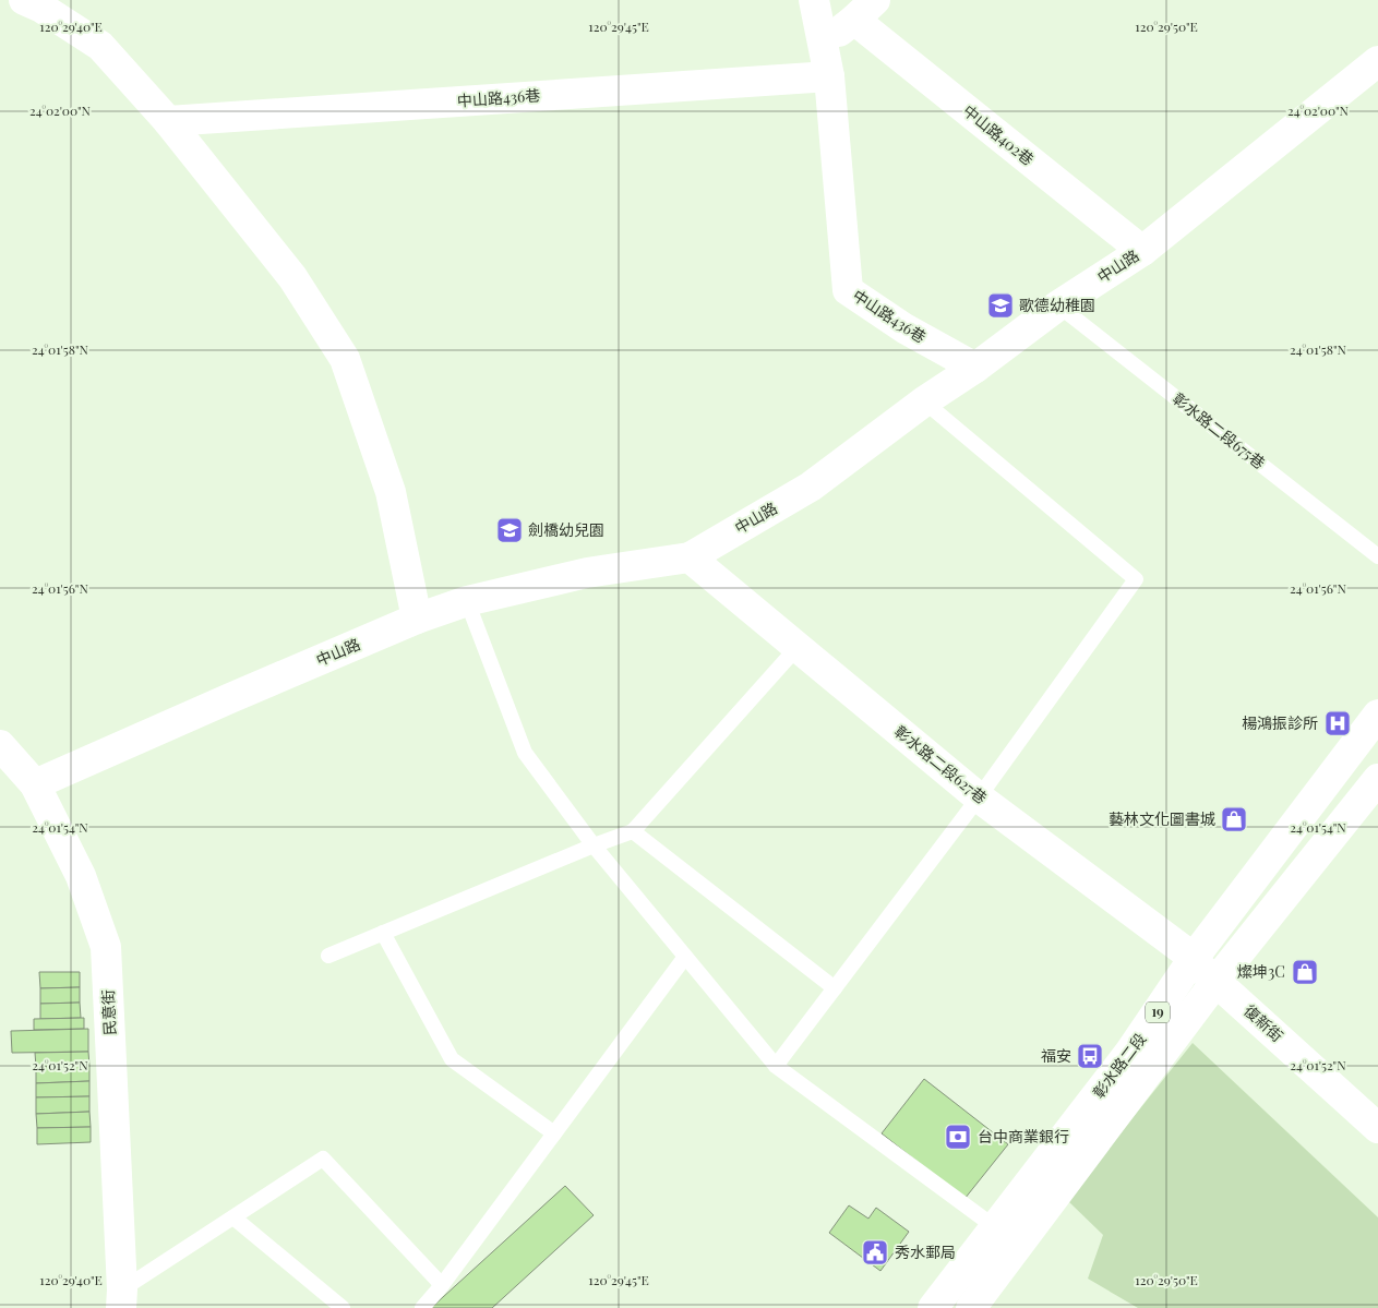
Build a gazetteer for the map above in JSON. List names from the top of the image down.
{
  "streets": {
    "street": [
      "中山路436巷",
      "中山路402巷",
      "中山路",
      "彰水路二段627巷",
      "民意街",
      "19",
      "復新街",
      "彰水路二段"
    ],
    "lane": ["彰水路二段675巷"]
  },
  "crossings": [
    ["中山路436巷", "中山路"],
    ["中山路402巷", "中山路"],
    ["中山路", "彰水路二段675巷"],
    ["中山路", "彰水路二段627巷"],
    ["中山路", "民意街"],
    ["彰水路二段627巷", "復新街"],
    ["彰水路二段627巷", "彰水路二段"],
    ["復新街", "彰水路二段"]
  ],
  "places": {
    "school or university": ["歌德幼稚園", "劍橋幼兒園"],
    "hospital": ["楊鴻振診所"],
    "shop": ["藝林文化圖書城", "燦坤3C"],
    "bus stop": ["福安"],
    "bank": ["台中商業銀行"],
    "public building": ["秀水郵局"]
  },
  "coordinates": [
    "120°29'40\"E",
    "120°29'45\"E",
    "120°29'50\"E",
    "24°02'00\"N",
    "24°01'58\"N",
    "24°01'56\"N",
    "24°01'54\"N",
    "24°01'52\"N"
  ]
}
